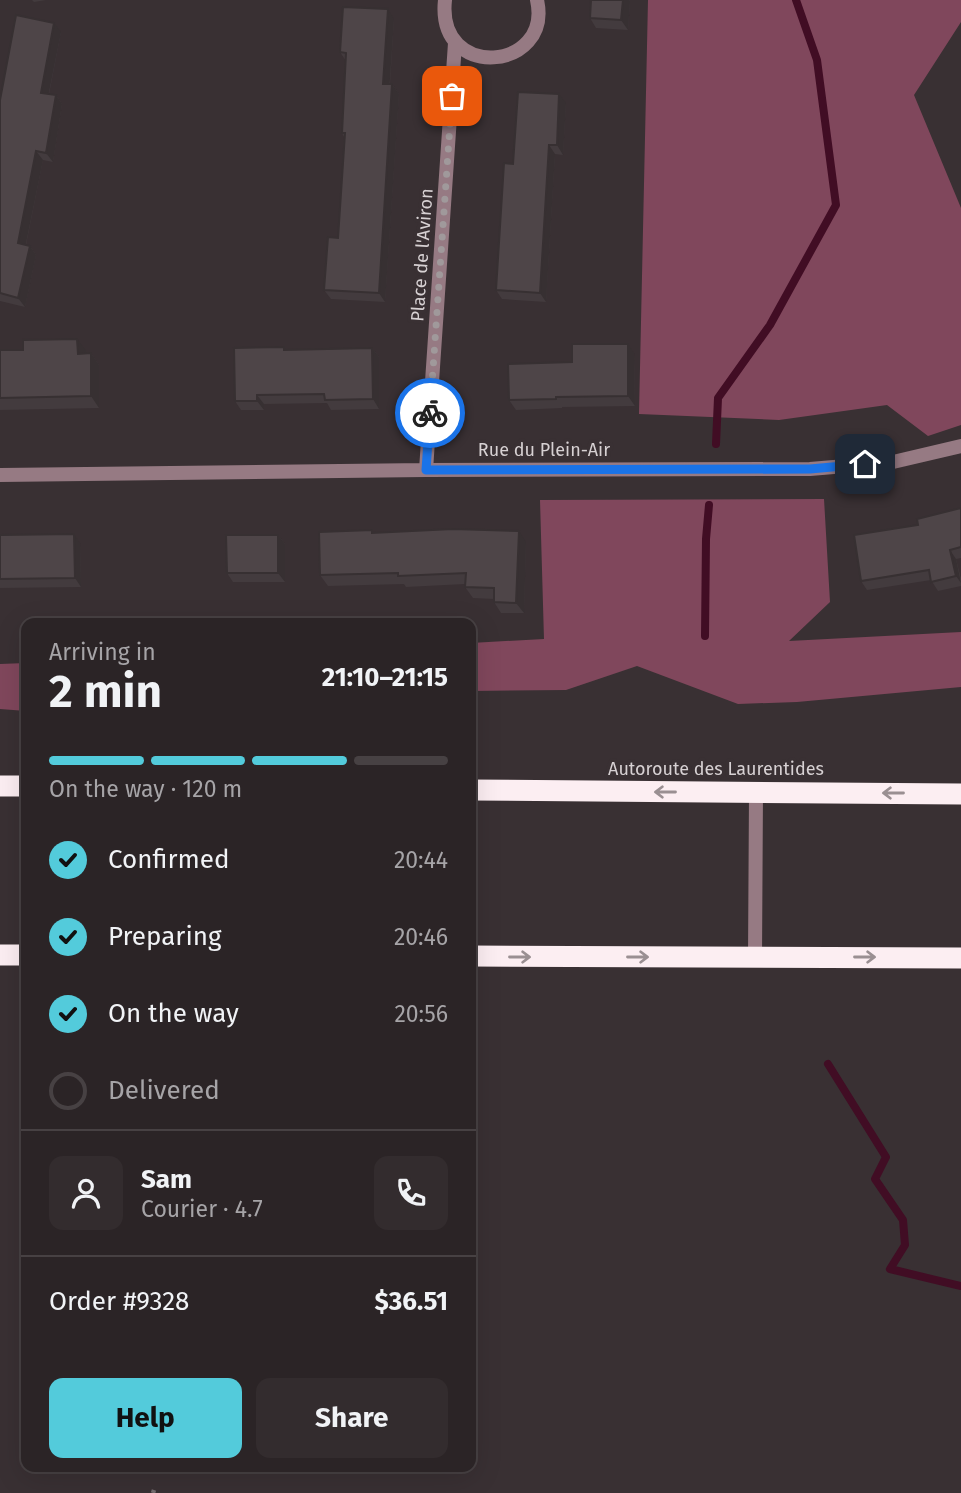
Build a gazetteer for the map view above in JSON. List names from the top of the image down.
{
  "streets": {
    "highway": ["Autoroute des Laurentides"],
    "street": ["Place de l'Aviron", "Rue du Plein-Air"]
  },
  "crossings": [
    ["Place de l'Aviron", "Rue du Plein-Air"]
  ],
  "page": {
    "heading": ["2 min", "Arriving in", "21:10–21:15"],
    "panel": [
      "Sam",
      "Courier · 4.7",
      "Order #9328",
      "$36.51"
    ],
    "bar": "On the way · 120 m",
    "list": [
      ["Confirmed", "20:44"],
      ["Preparing", "20:46"],
      ["On the way", "20:56"],
      "Delivered"
    ],
    "buttons": ["Help", "Share"]
  }
}
